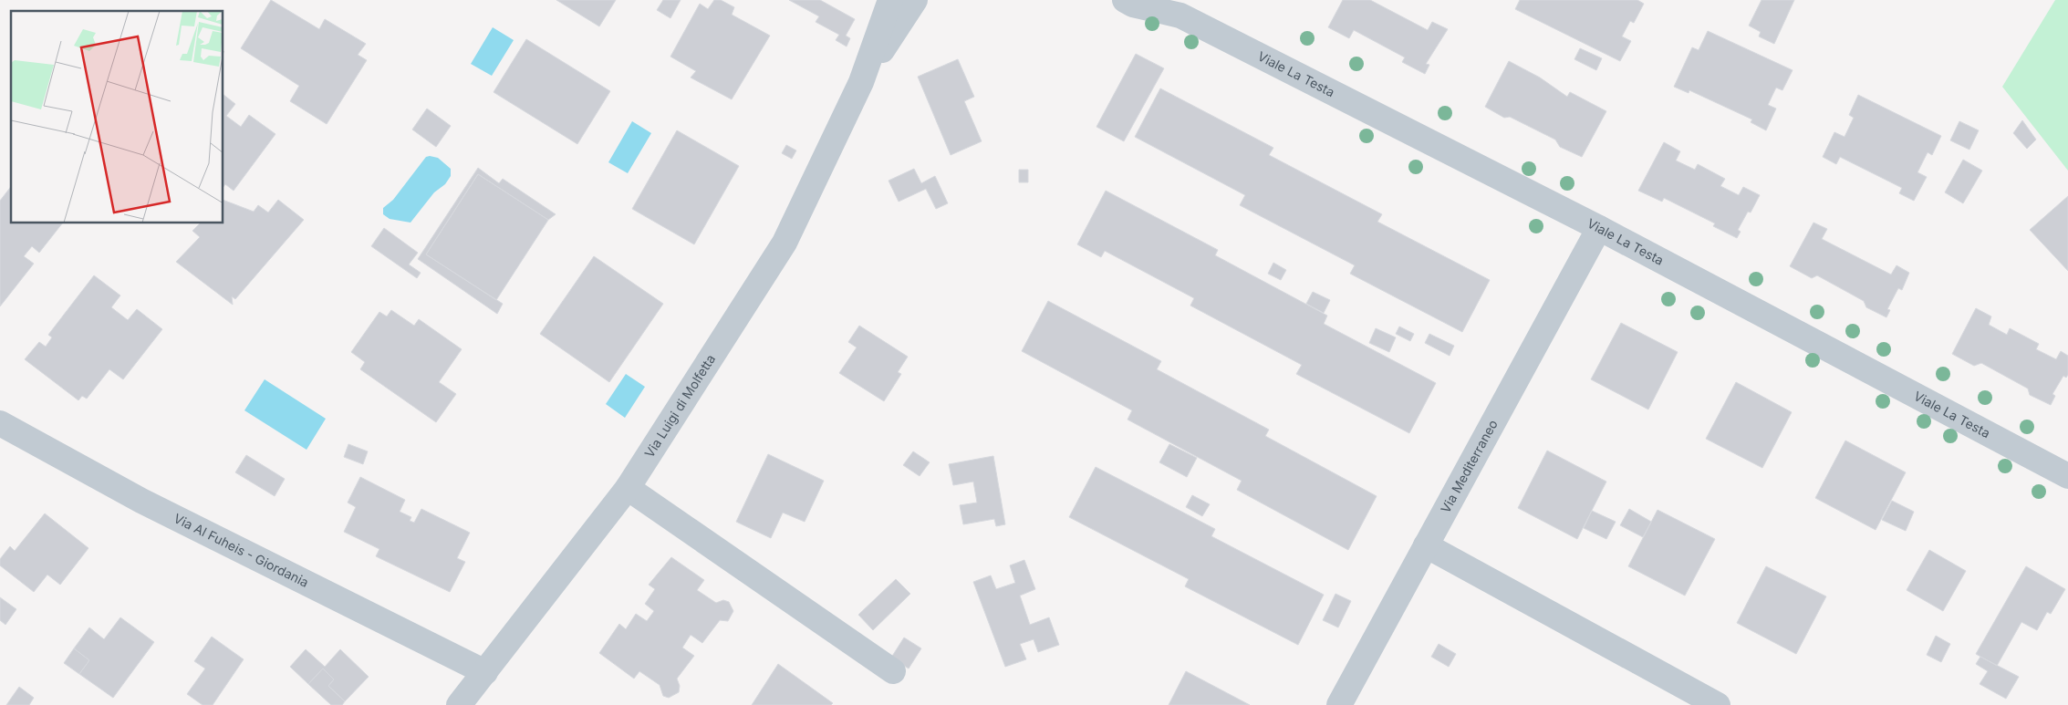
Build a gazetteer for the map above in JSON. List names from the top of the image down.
{
  "streets": {
    "street": [
      "Viale La Testa",
      "Via Luigi di Molfetta",
      "Via Mediterraneo",
      "Via Al Fuheis - Giordania"
    ]
  },
  "crossings": [
    ["Viale La Testa", "Via Mediterraneo"],
    ["Via Luigi di Molfetta", "Via Al Fuheis - Giordania"]
  ]
}
